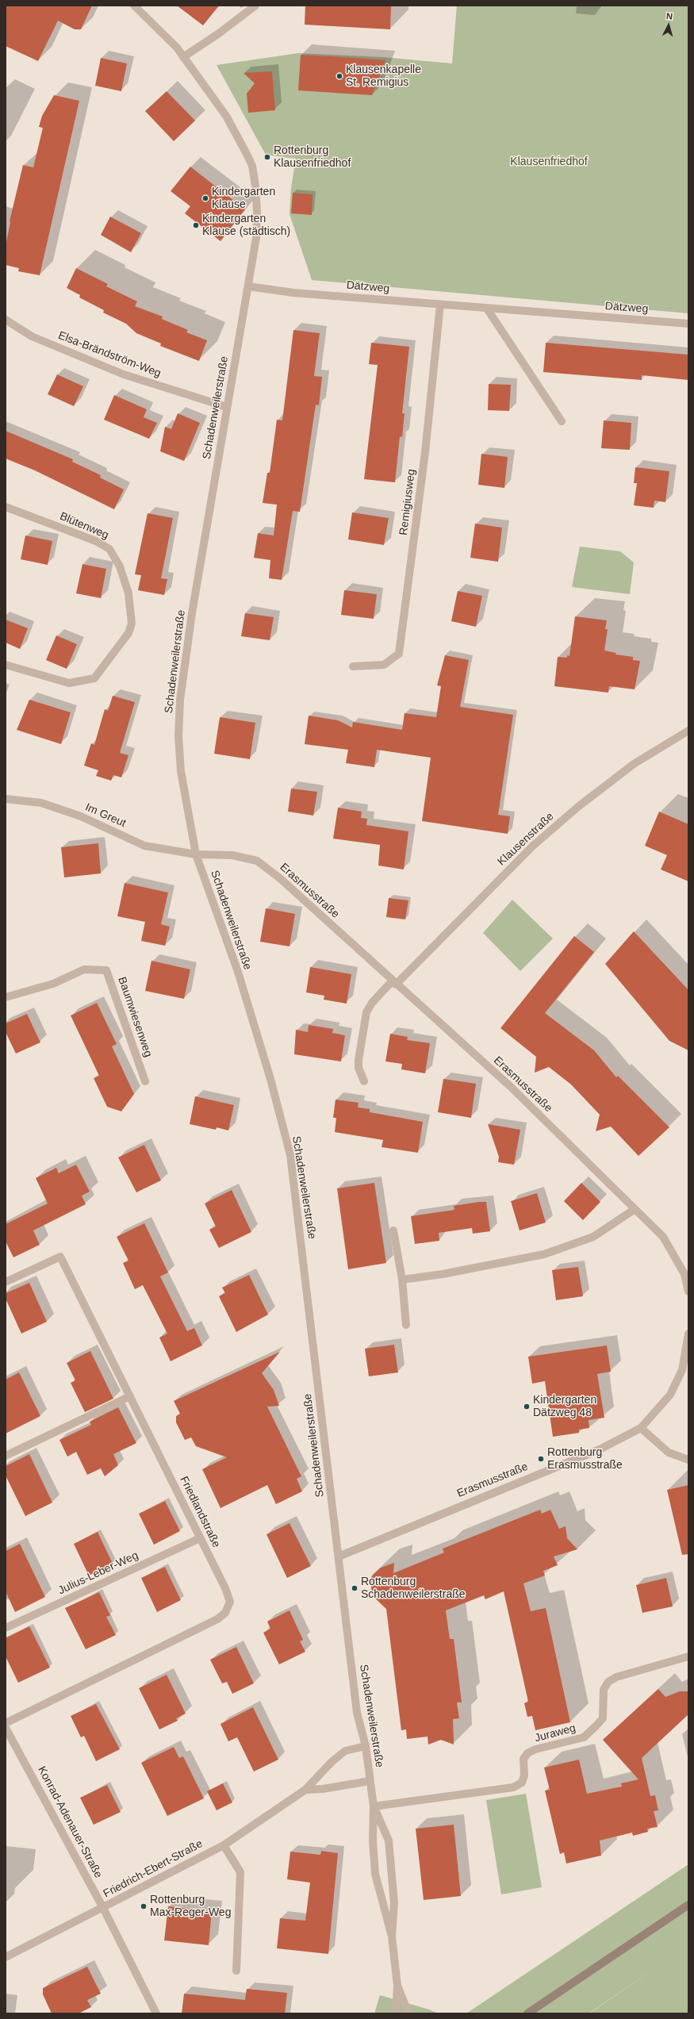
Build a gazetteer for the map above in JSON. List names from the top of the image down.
{
  "streets": {
    "street": [
      "Dätzweg",
      "Elsa-Brändström-Weg",
      "Schadenweilerstraße",
      "Remigiusweg",
      "Blütenweg",
      "Im Greut",
      "Klausenstraße",
      "Erasmusstraße",
      "Baumwiesenweg",
      "Friedlandstraße",
      "Julius-Leber-Weg",
      "Juraweg",
      "Konrad-Adenauer-Straße",
      "Friedrich-Ebert-Straße"
    ]
  },
  "crossings": [
    ["Dätzweg", "Schadenweilerstraße"],
    ["Dätzweg", "Remigiusweg"],
    ["Elsa-Brändström-Weg", "Schadenweilerstraße"],
    ["Schadenweilerstraße", "Im Greut"],
    ["Schadenweilerstraße", "Erasmusstraße"],
    ["Schadenweilerstraße", "Juraweg"],
    ["Schadenweilerstraße", "Friedrich-Ebert-Straße"],
    ["Im Greut", "Erasmusstraße"],
    ["Klausenstraße", "Erasmusstraße"],
    ["Friedlandstraße", "Julius-Leber-Weg"],
    ["Konrad-Adenauer-Straße", "Friedrich-Ebert-Straße"]
  ],
  "parks": ["Klausenfriedhof"],
  "places": [
    "Klausenkapelle St. Remigius",
    "Rottenburg Klausenfriedhof",
    "Kindergarten Klause",
    "Kindergarten Klause (städtisch)",
    "Kindergarten Dätzweg 48",
    "Rottenburg Erasmusstraße",
    "Rottenburg Schadenweilerstraße",
    "Rottenburg Max-Reger-Weg"
  ],
  "north": "top"
}
